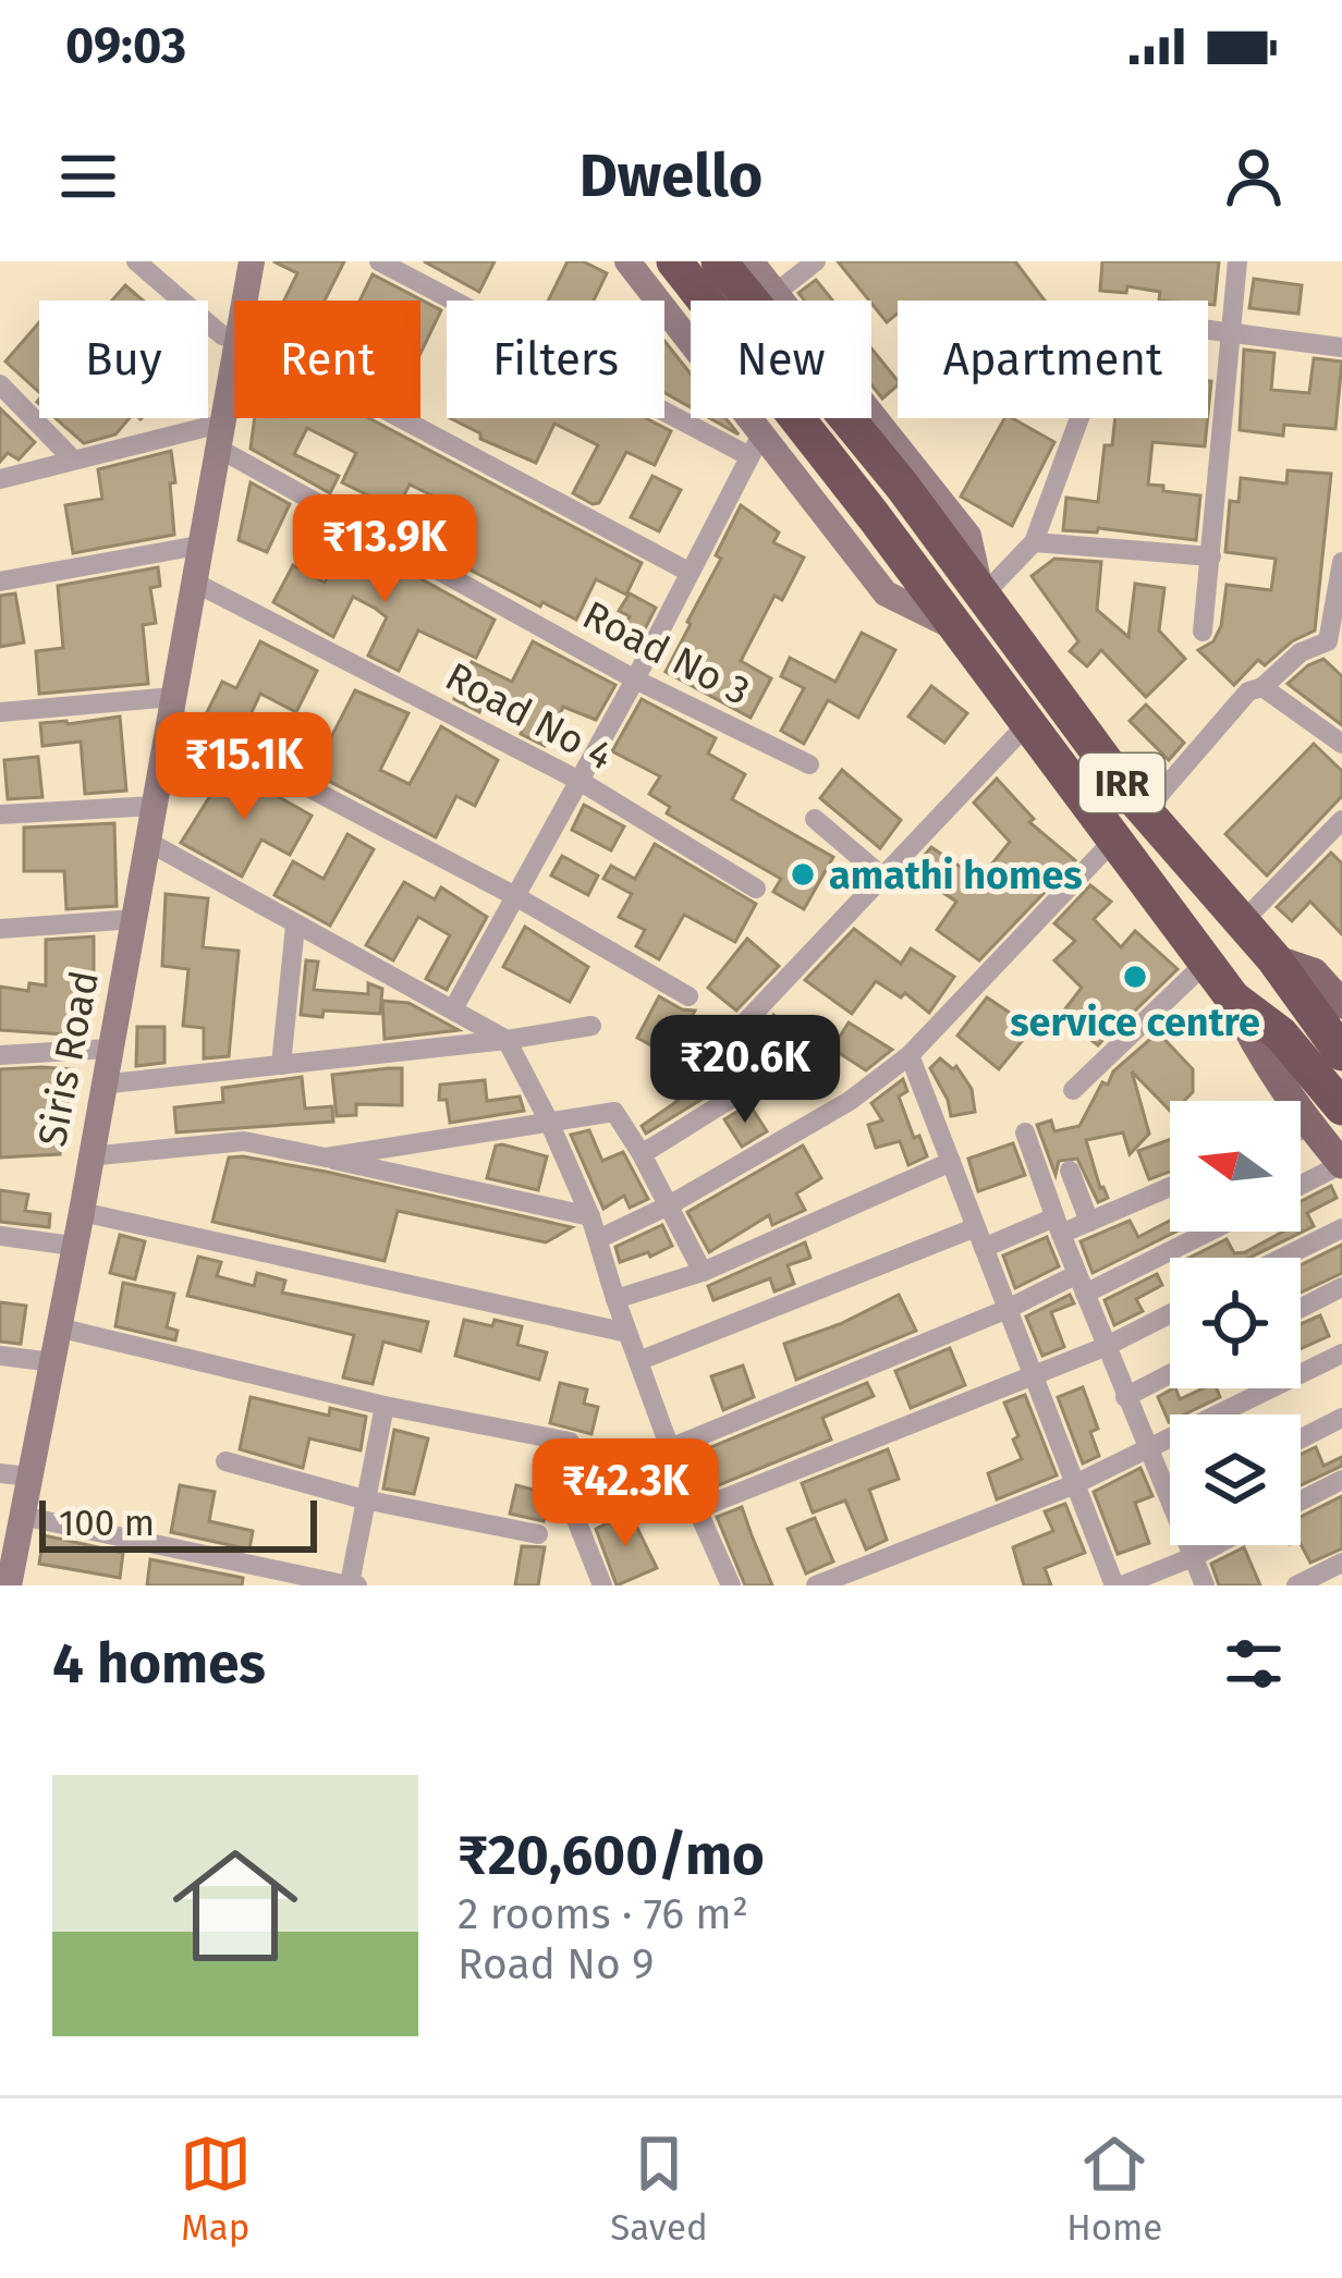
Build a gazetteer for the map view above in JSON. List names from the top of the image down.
{
  "streets": {
    "highway": ["IRR"],
    "street": ["Road No 3", "Road No 4", "Siris Road"]
  },
  "crossings": [
    ["Road No 3", "Siris Road"],
    ["Road No 4", "Siris Road"]
  ],
  "places": ["amathi homes", "service centre"],
  "scale_bar": "100 m",
  "north": "left",
  "page": {
    "status": "09:03",
    "header": "Dwello",
    "chip": [
      "Buy",
      "Rent",
      "Filters",
      "New",
      "Apartment"
    ],
    "price": [
      "₹13.9K",
      "₹15.1K",
      "₹20.6K",
      "₹42.3K"
    ],
    "scale": "100 m",
    "heading": "4 homes",
    "list": [
      {
        "name": "₹20,600/mo",
        "note": "2 rooms · 76 m² · Road No 9"
      }
    ],
    "tabs": ["Map", "Saved", "Home"]
  }
}
